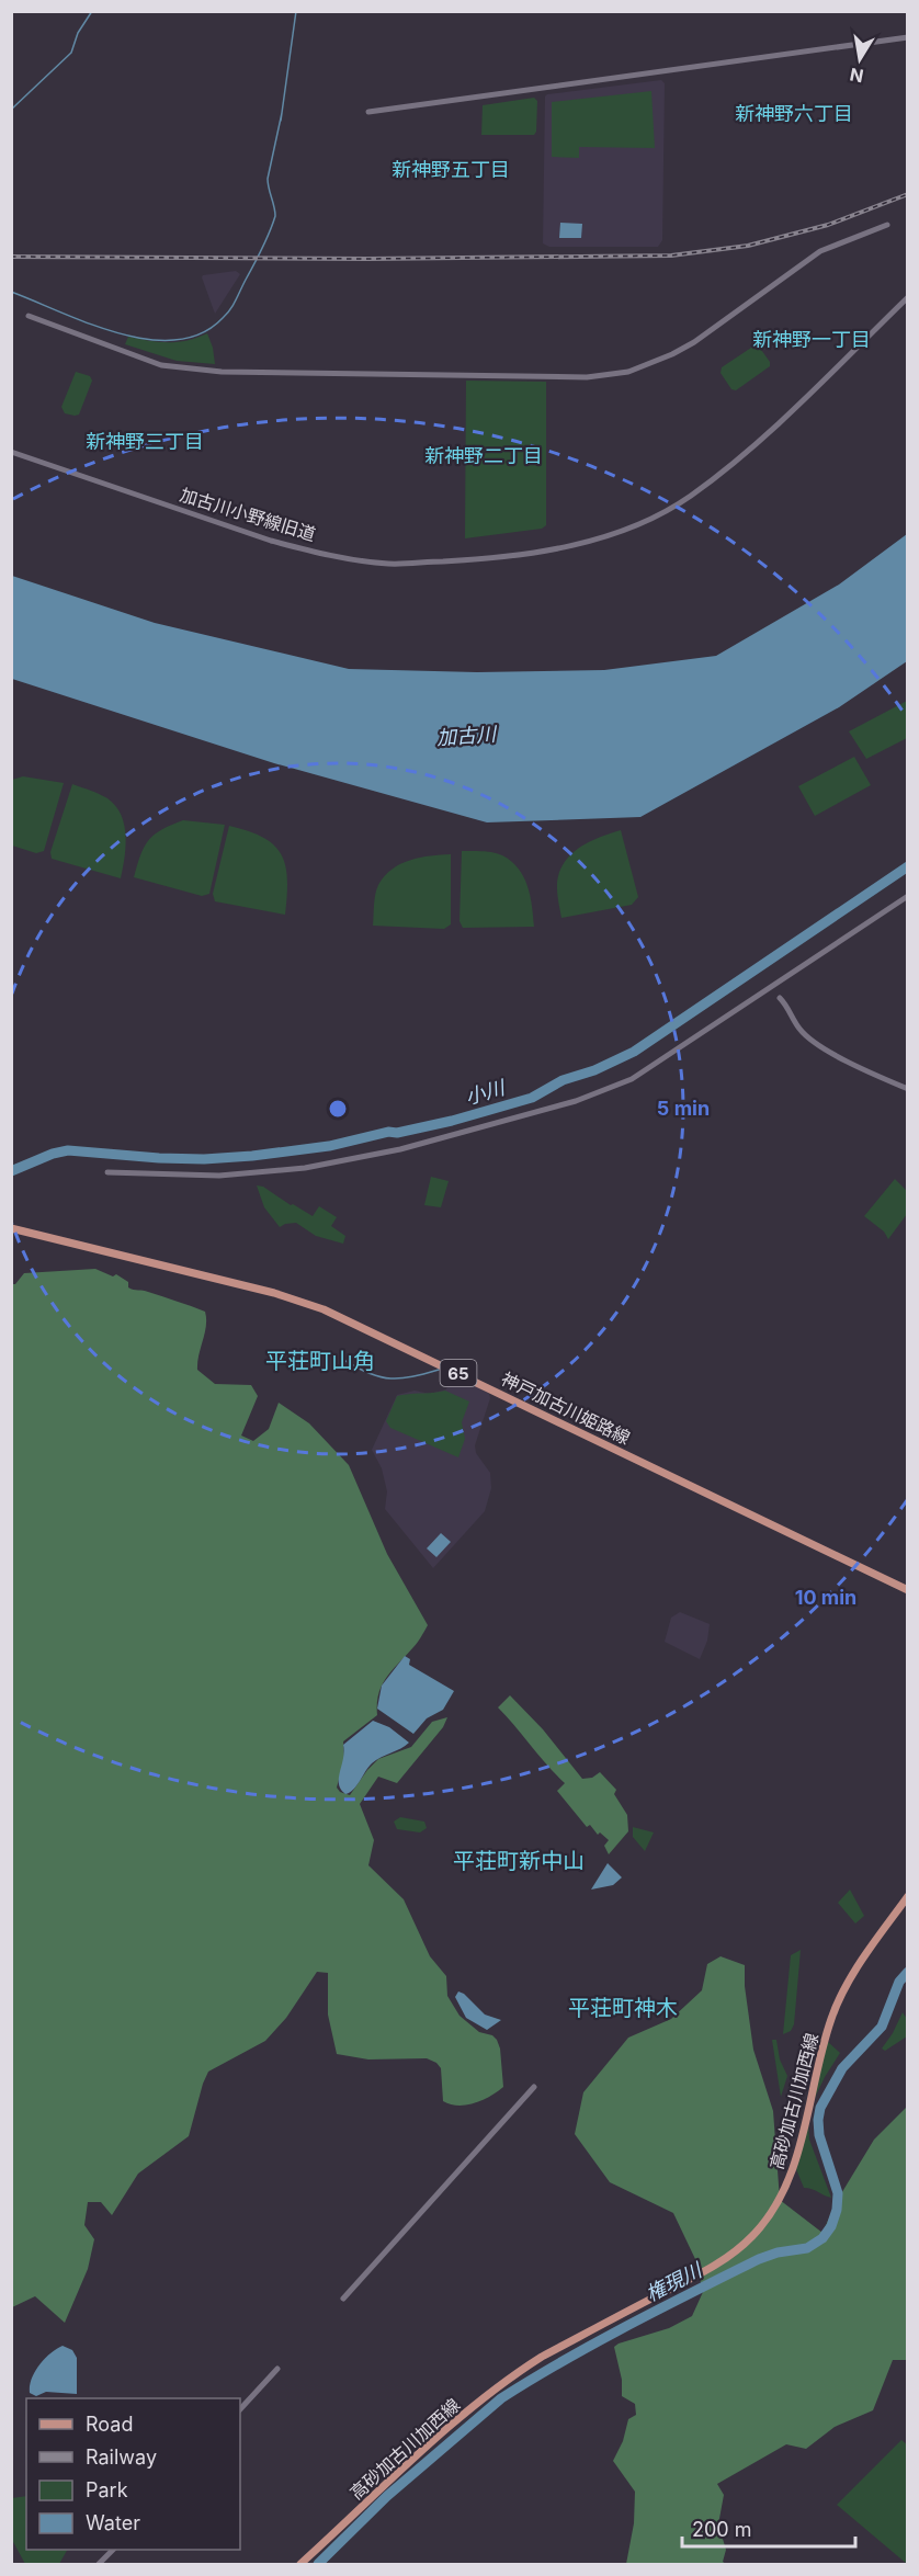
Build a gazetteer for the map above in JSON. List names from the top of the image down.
{
  "streets": {
    "main road": ["65", "神戸加古川姫路線", "高砂加古川加西線"],
    "street": ["加古川小野線旧道"]
  },
  "districts": [
    "新神野六丁目",
    "新神野五丁目",
    "新神野一丁目",
    "新神野三丁目",
    "新神野二丁目",
    "平荘町山角",
    "平荘町新中山",
    "平荘町神木"
  ],
  "water": ["加古川", "小川", "権現川"],
  "legend": [
    "Road",
    "Railway",
    "Park",
    "Water"
  ],
  "scale_bar": "200 m",
  "north": "bottom",
  "rings": ["5 min", "10 min"]
}
